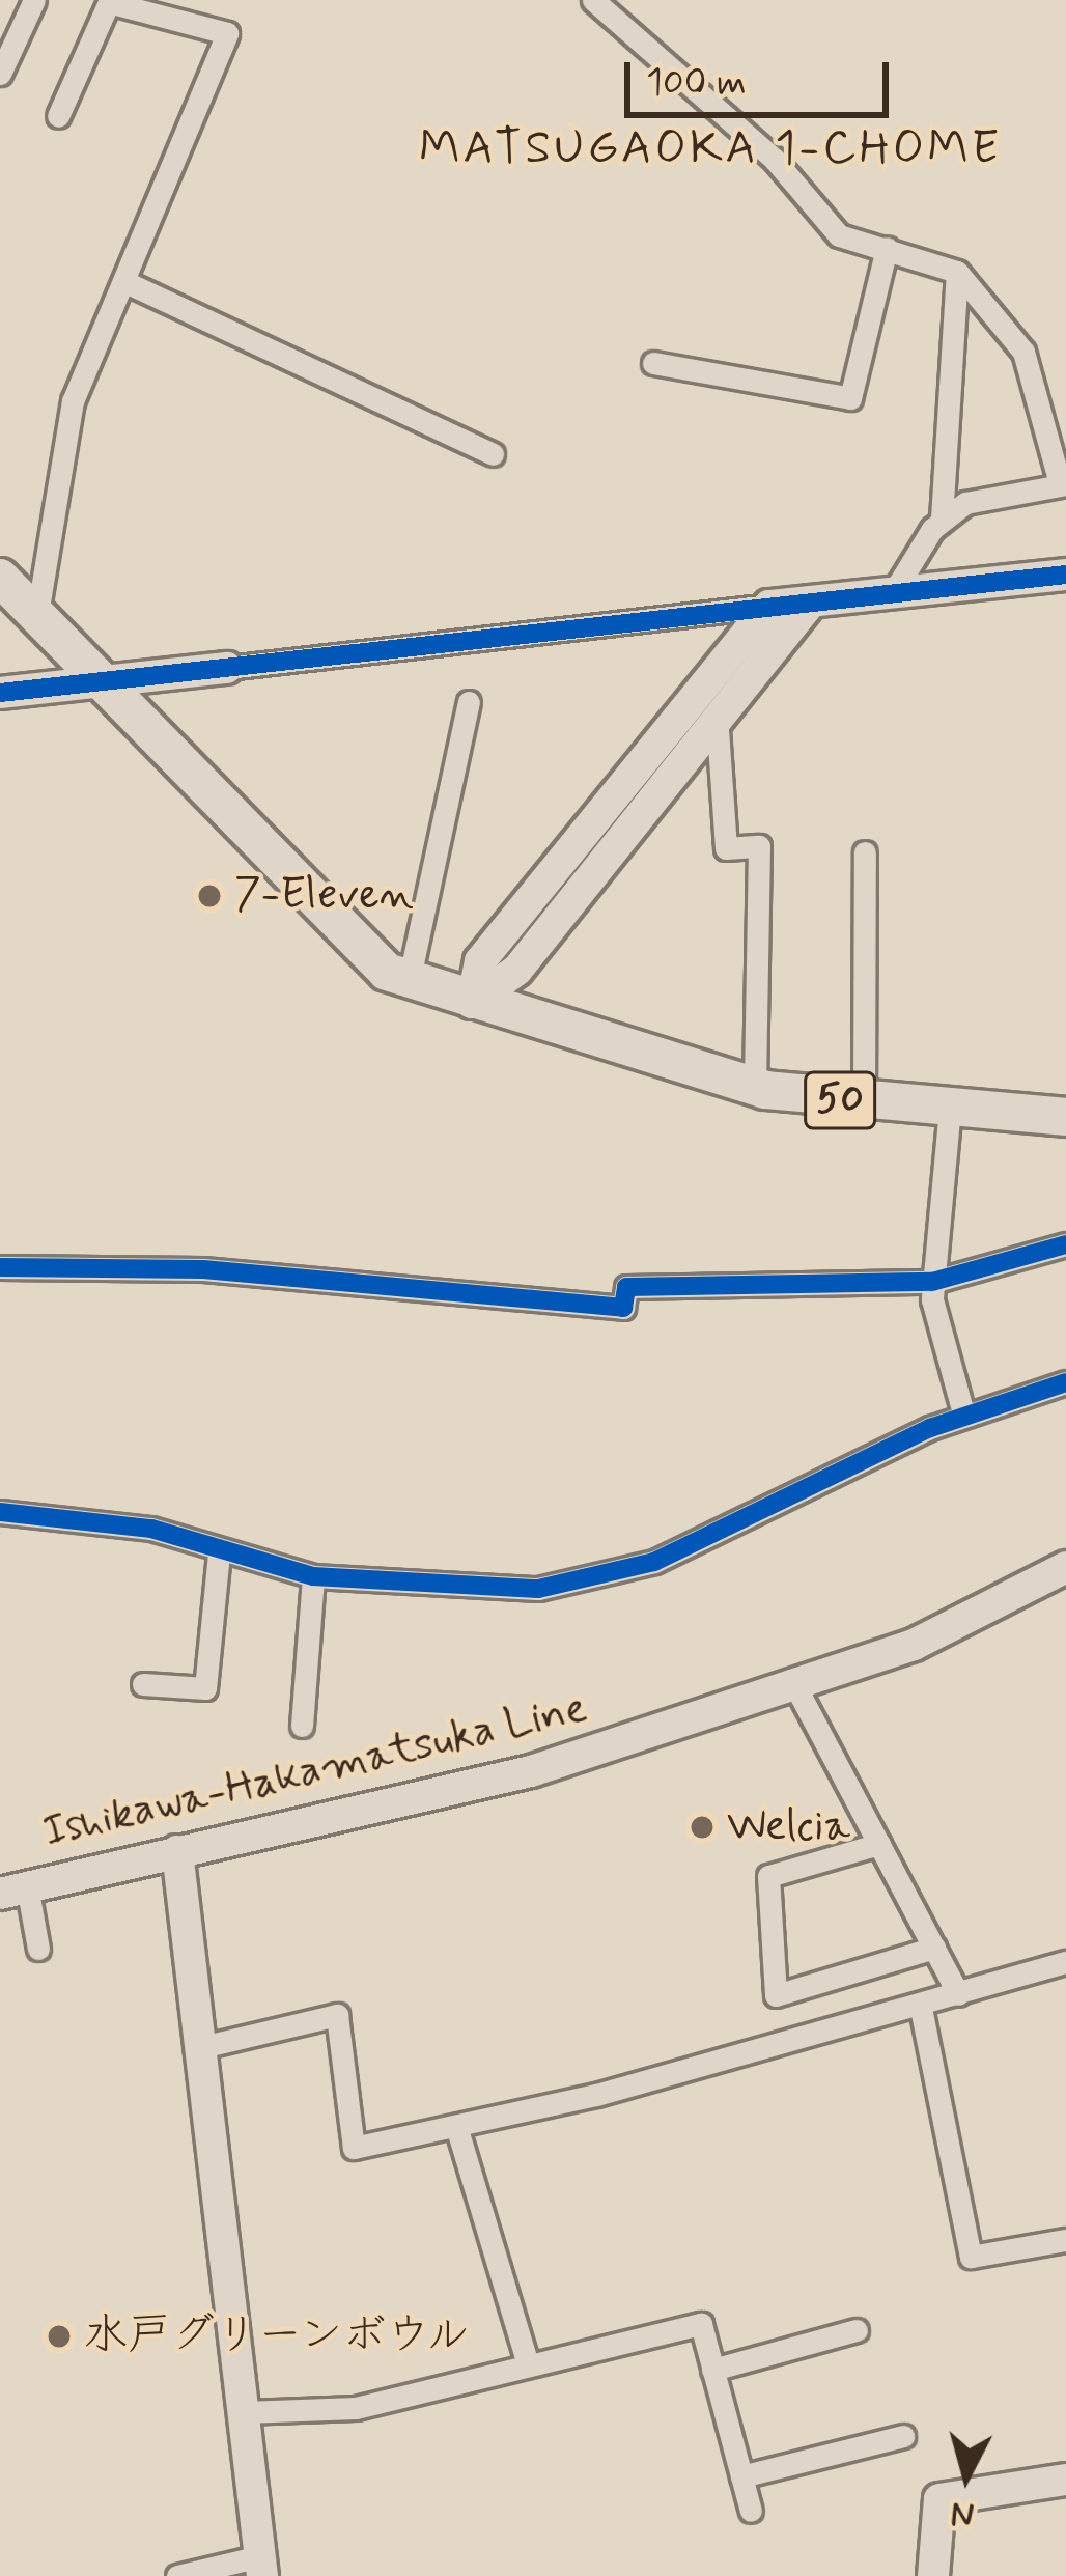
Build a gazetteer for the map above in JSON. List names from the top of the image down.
{
  "streets": {
    "highway": ["50"],
    "street": ["Ishikawa-Hakamatsuka Line"]
  },
  "districts": ["MATSUGAOKA 1-CHOME"],
  "places": ["7-Eleven", "Welcia", "水戸グリーンボウル"],
  "scale_bar": "100 m",
  "north": "bottom"
}
